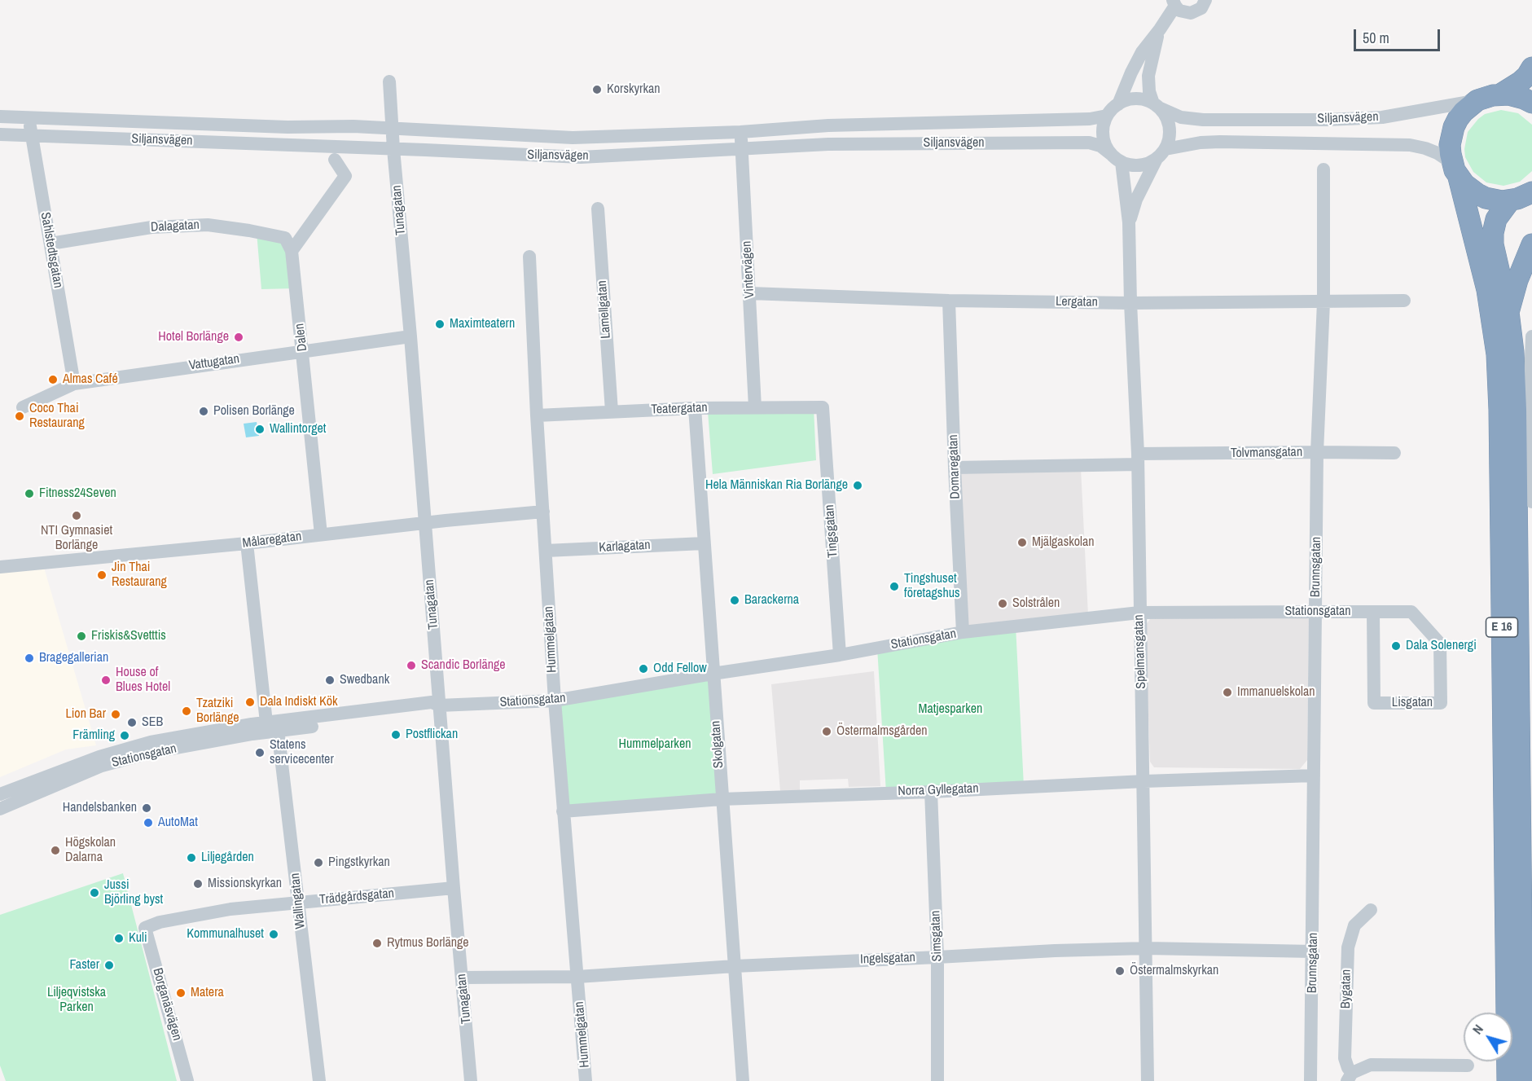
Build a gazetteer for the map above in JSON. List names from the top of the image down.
{
  "streets": {
    "highway": ["E 16"],
    "street": [
      "Siljansvägen",
      "Tunagatan",
      "Dalagatan",
      "Sahlstedtsgatan",
      "Vintervägen",
      "Lergatan",
      "Lamellgatan",
      "Dalen",
      "Vattugatan",
      "Teatergatan",
      "Tolvmansgatan",
      "Domaregatan",
      "Tingsgatan",
      "Målaregatan",
      "Karlagatan",
      "Brunnsgatan",
      "Stationsgatan",
      "Hummelgatan",
      "Spelmansgatan",
      "Lisgatan",
      "Skolgatan",
      "Norra Gyllegatan",
      "Trädgårdsgatan",
      "Wallingatan",
      "Simsgatan",
      "Ingelsgatan",
      "Bygatan",
      "Borganäsvägen"
    ]
  },
  "crossings": [
    ["Siljansvägen", "Tunagatan"],
    ["Siljansvägen", "Sahlstedtsgatan"],
    ["Siljansvägen", "Vintervägen"],
    ["Siljansvägen", "E 16"],
    ["Siljansvägen", "Spelmansgatan"],
    ["Tunagatan", "Vattugatan"],
    ["Tunagatan", "Målaregatan"],
    ["Tunagatan", "Stationsgatan"],
    ["Tunagatan", "Trädgårdsgatan"],
    ["Tunagatan", "Ingelsgatan"],
    ["Dalagatan", "Sahlstedtsgatan"],
    ["Dalagatan", "Dalen"],
    ["Sahlstedtsgatan", "Vattugatan"],
    ["Vintervägen", "Lergatan"],
    ["Vintervägen", "Teatergatan"],
    ["Lergatan", "Domaregatan"],
    ["Lergatan", "Brunnsgatan"],
    ["Lergatan", "Spelmansgatan"],
    ["Lamellgatan", "Teatergatan"],
    ["Dalen", "Vattugatan"],
    ["Dalen", "Målaregatan"],
    ["Teatergatan", "Tingsgatan"],
    ["Teatergatan", "Hummelgatan"],
    ["Teatergatan", "Skolgatan"],
    ["Tolvmansgatan", "Domaregatan"],
    ["Tolvmansgatan", "Brunnsgatan"],
    ["Tolvmansgatan", "Spelmansgatan"],
    ["Domaregatan", "Stationsgatan"],
    ["Tingsgatan", "Stationsgatan"],
    ["Målaregatan", "Hummelgatan"],
    ["Målaregatan", "Wallingatan"],
    ["Karlagatan", "Hummelgatan"],
    ["Karlagatan", "Skolgatan"],
    ["Brunnsgatan", "Stationsgatan"],
    ["Brunnsgatan", "Norra Gyllegatan"],
    ["Brunnsgatan", "Ingelsgatan"],
    ["Stationsgatan", "Hummelgatan"],
    ["Stationsgatan", "Spelmansgatan"],
    ["Stationsgatan", "Lisgatan"],
    ["Stationsgatan", "Skolgatan"],
    ["Stationsgatan", "Wallingatan"],
    ["Hummelgatan", "Norra Gyllegatan"],
    ["Hummelgatan", "Ingelsgatan"],
    ["Spelmansgatan", "Norra Gyllegatan"],
    ["Spelmansgatan", "Ingelsgatan"],
    ["Skolgatan", "Norra Gyllegatan"],
    ["Skolgatan", "Ingelsgatan"],
    ["Norra Gyllegatan", "Simsgatan"],
    ["Trädgårdsgatan", "Wallingatan"],
    ["Trädgårdsgatan", "Borganäsvägen"],
    ["Simsgatan", "Ingelsgatan"]
  ],
  "parks": ["Matjesparken", "Hummelparken", "Liljeqvistska Parken"],
  "places": [
    "Korskyrkan",
    "Maximteatern",
    "Hotel Borlänge",
    "Almas Café",
    "Polisen Borlänge",
    "Coco Thai Restaurang",
    "Wallintorget",
    "Hela Människan Ria Borlänge",
    "Fitness24Seven",
    "NTI Gymnasiet Borlänge",
    "Mjälgaskolan",
    "Jin Thai Restaurang",
    "Tingshuset företagshus",
    "Barackerna",
    "Solstrålen",
    "Friskis&Svetttis",
    "Dala Solenergi",
    "Bragegallerian",
    "Scandic Borlänge",
    "Odd Fellow",
    "House of Blues Hotel",
    "Swedbank",
    "Immanuelskolan",
    "Dala Indiskt Kök",
    "Tzatziki Borlänge",
    "Lion Bar",
    "SEB",
    "Östermalmsgården",
    "Postflickan",
    "Främling",
    "Statens servicecenter",
    "Handelsbanken",
    "AutoMat",
    "Högskolan Dalarna",
    "Liljegården",
    "Pingstkyrkan",
    "Missionskyrkan",
    "Jussi Björling byst",
    "Kommunalhuset",
    "Kuli",
    "Rytmus Borlänge",
    "Faster",
    "Östermalmskyrkan",
    "Matera"
  ],
  "scale_bar": "50 m",
  "north": "top left"
}
